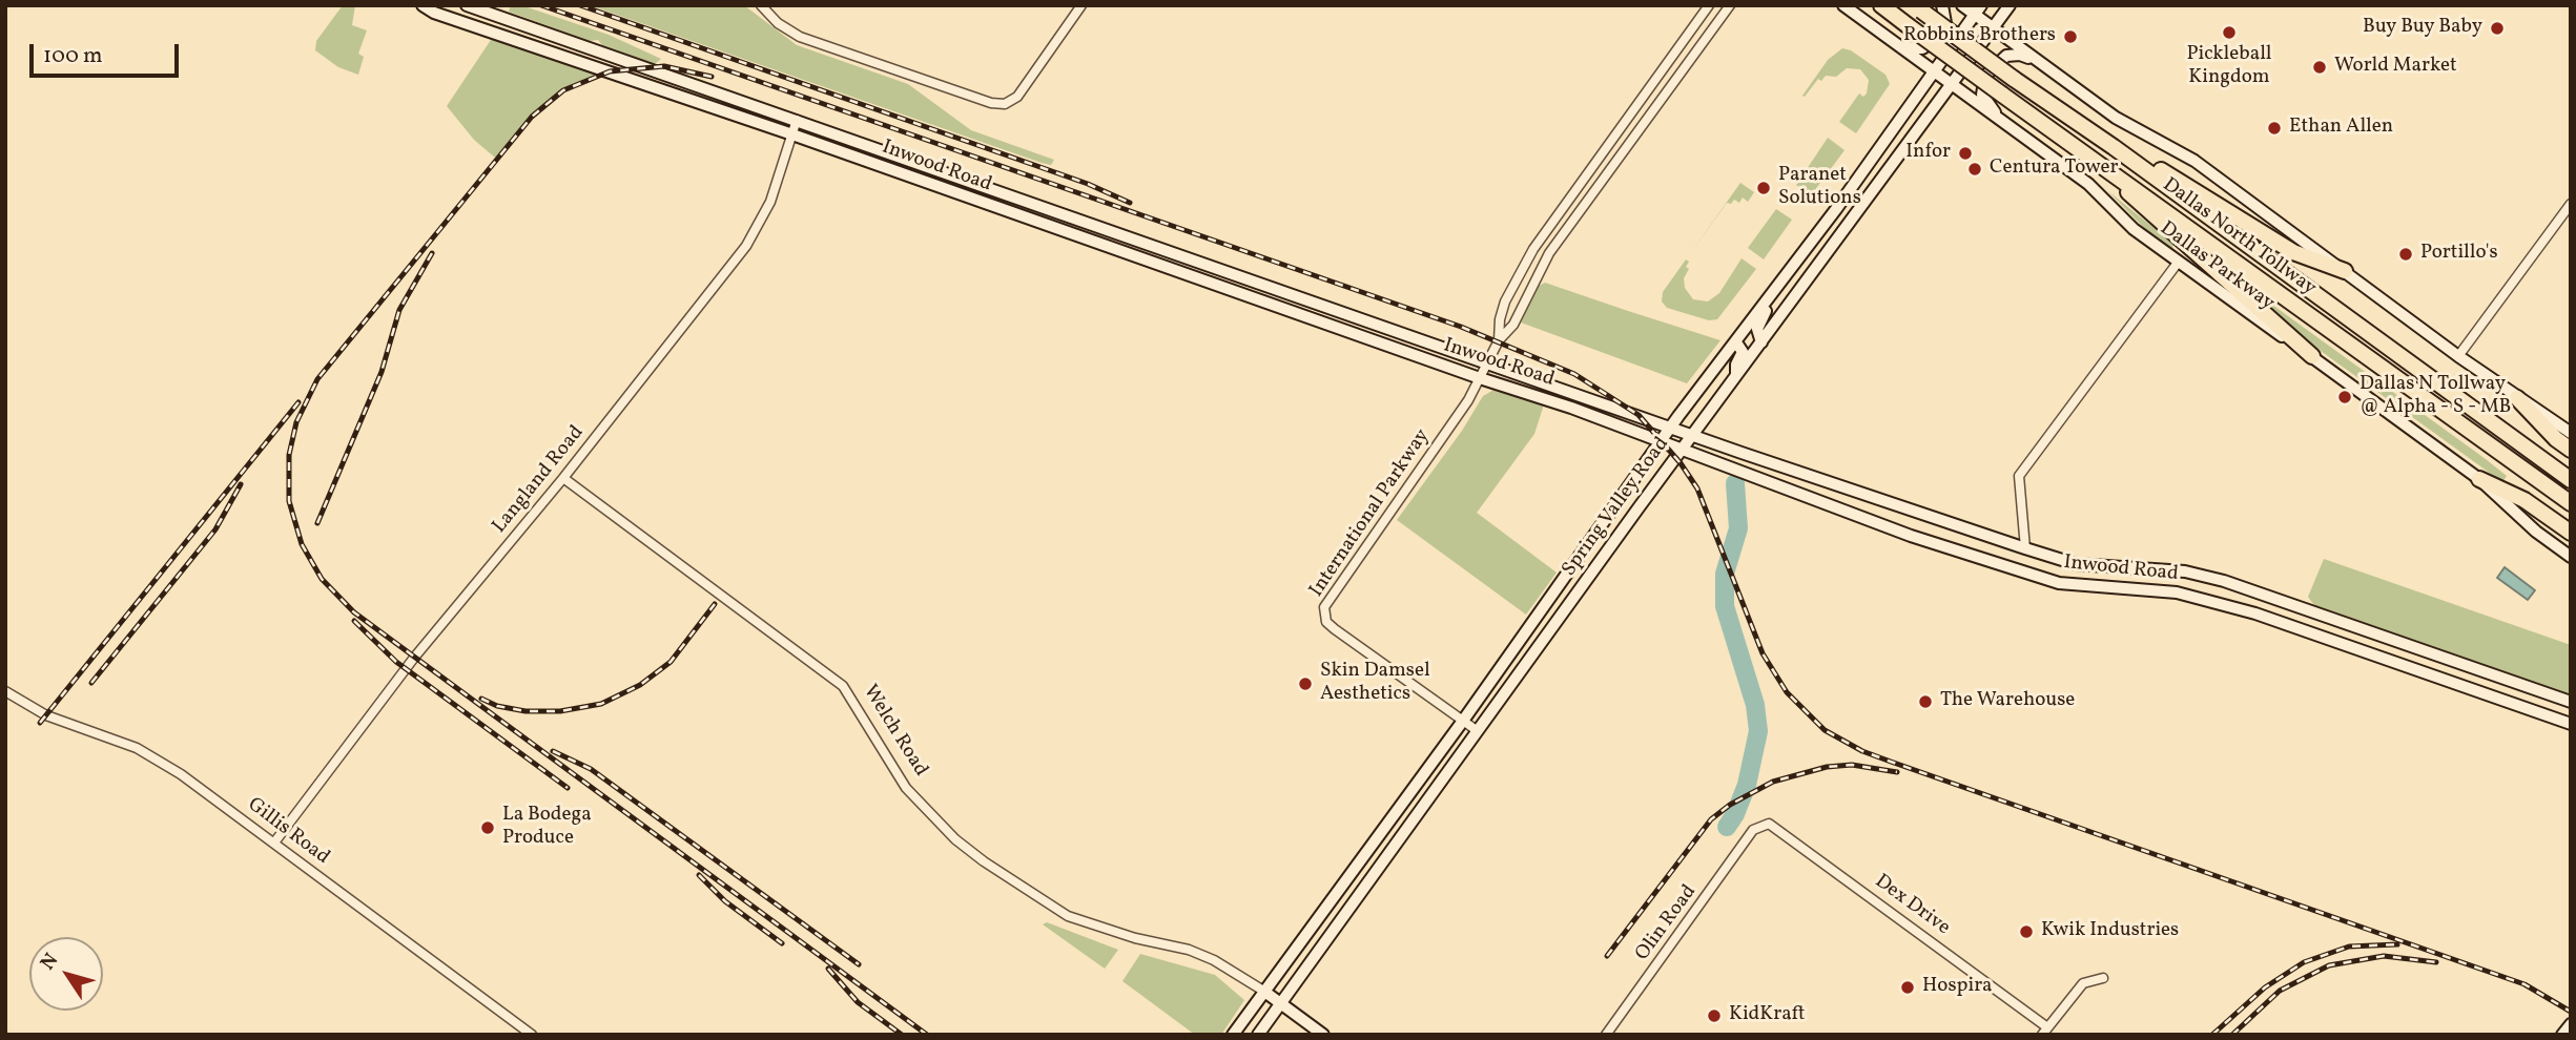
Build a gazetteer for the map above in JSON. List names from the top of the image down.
{
  "streets": {
    "highway": ["Dallas North Tollway"],
    "main road": [
      "Inwood Road",
      "Dallas Parkway",
      "Spring Valley Road",
      "Welch Road"
    ],
    "street": [
      "Langland Road",
      "International Parkway",
      "Gillis Road",
      "Dex Drive",
      "Olin Road"
    ]
  },
  "crossings": [
    ["Inwood Road", "Langland Road"],
    ["Inwood Road", "Spring Valley Road"],
    ["Inwood Road", "International Parkway"],
    ["Dallas Parkway", "Spring Valley Road"],
    ["Langland Road", "Welch Road"],
    ["Langland Road", "Gillis Road"],
    ["Spring Valley Road", "International Parkway"],
    ["Spring Valley Road", "Welch Road"],
    ["Dex Drive", "Olin Road"]
  ],
  "places": [
    "Buy Buy Baby",
    "Pickleball Kingdom",
    "Robbins Brothers",
    "World Market",
    "Ethan Allen",
    "Infor",
    "Centura Tower",
    "Paranet Solutions",
    "Portillo's",
    "Dallas N Tollway @ Alpha - S - MB",
    "Skin Damsel Aesthetics",
    "The Warehouse",
    "La Bodega Produce",
    "Kwik Industries",
    "Hospira",
    "KidKraft"
  ],
  "scale_bar": "100 m",
  "north": "top left"
}
